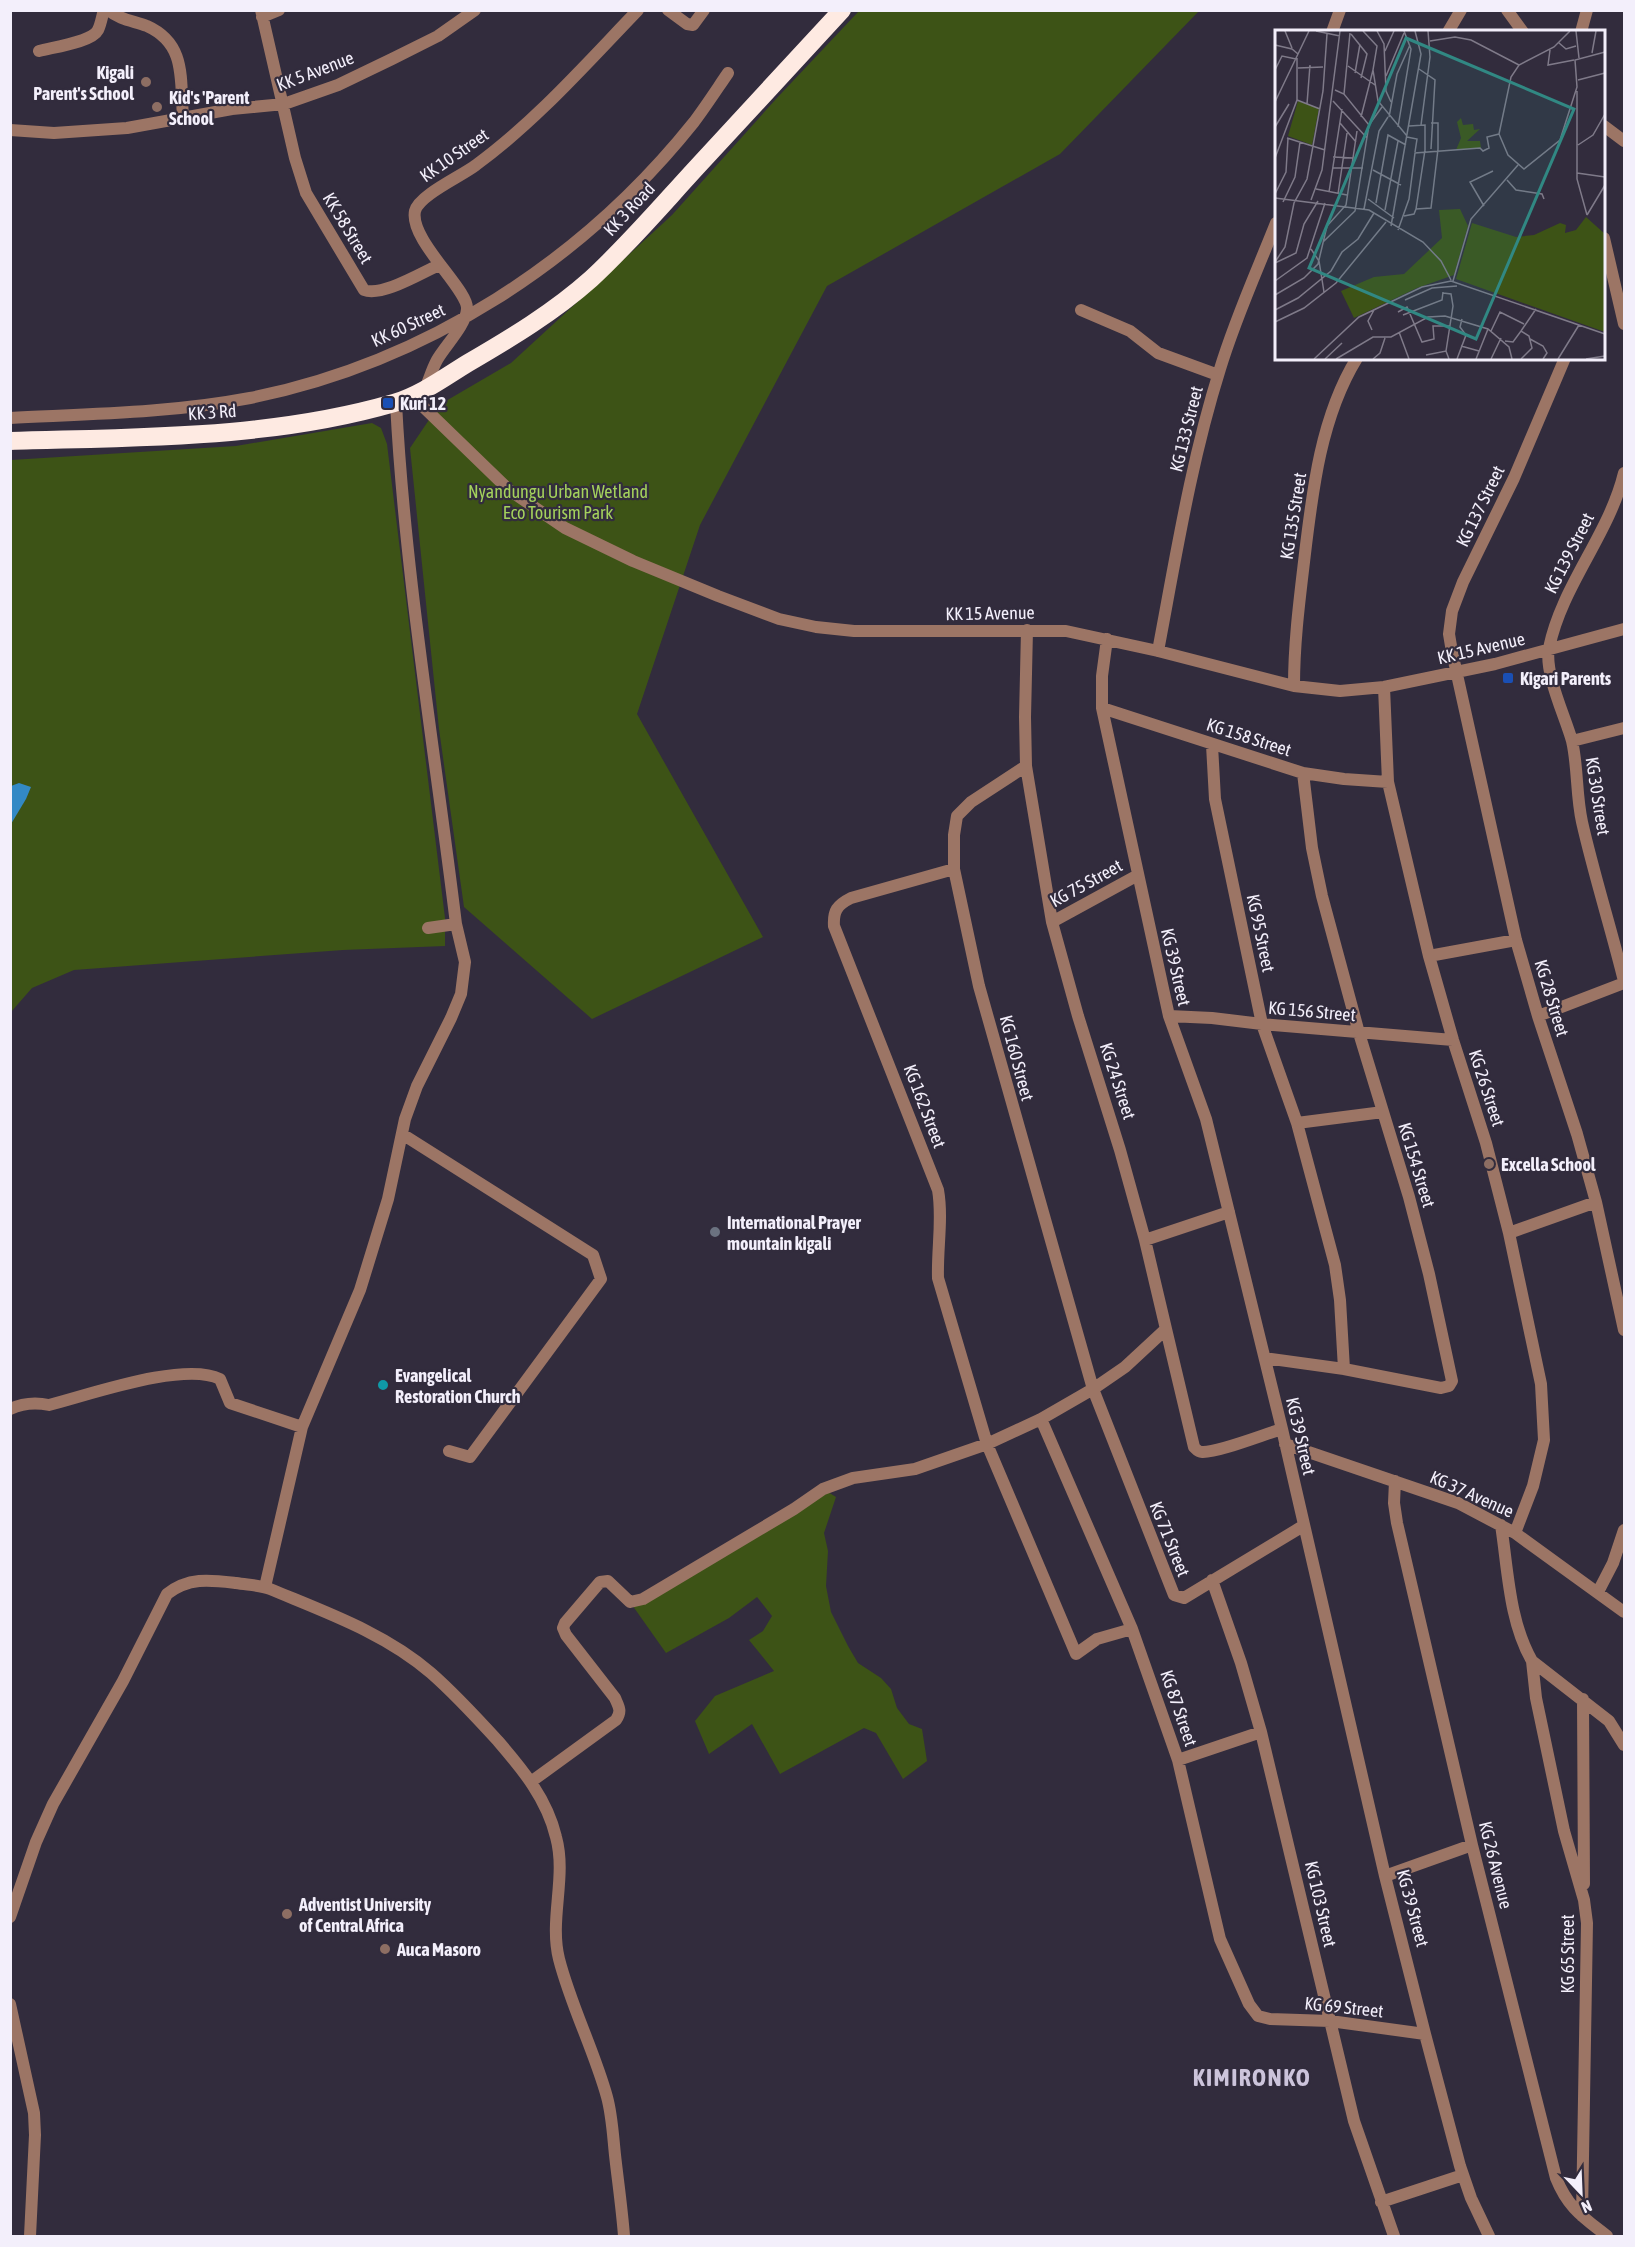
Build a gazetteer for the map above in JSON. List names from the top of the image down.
{
  "streets": {
    "highway": ["KK 3 Road", "KK 3 Rd"],
    "street": [
      "KK 5 Avenue",
      "KK 10 Street",
      "KK 58 Street",
      "KK 60 Street",
      "KG 133 Street",
      "KG 137 Street",
      "KG 135 Street",
      "KG 139 Street",
      "KK 15 Avenue",
      "KG 158 Street",
      "KG 30 Street",
      "KG 75 Street",
      "KG 95 Street",
      "KG 39 Street",
      "KG 28 Street",
      "KG 156 Street",
      "KG 160 Street",
      "KG 24 Street",
      "KG 26 Street",
      "KG 162 Street",
      "KG 154 Street",
      "KG 37 Avenue",
      "KG 71 Street",
      "KG 87 Street",
      "KG 26 Avenue",
      "KG 103 Street",
      "KG 65 Street",
      "KG 69 Street"
    ]
  },
  "crossings": [
    ["KK 5 Avenue", "KK 58 Street"],
    ["KK 10 Street", "KK 58 Street"],
    ["KK 10 Street", "KK 60 Street"],
    ["KK 3 Road", "KK 3 Rd"],
    ["KK 3 Road", "KK 15 Avenue"],
    ["KK 3 Rd", "KK 15 Avenue"],
    ["KG 133 Street", "KK 15 Avenue"],
    ["KG 137 Street", "KK 15 Avenue"],
    ["KG 137 Street", "KG 28 Street"],
    ["KG 135 Street", "KK 15 Avenue"],
    ["KG 139 Street", "KK 15 Avenue"],
    ["KG 139 Street", "KG 30 Street"],
    ["KK 15 Avenue", "KG 30 Street"],
    ["KK 15 Avenue", "KG 39 Street"],
    ["KK 15 Avenue", "KG 28 Street"],
    ["KK 15 Avenue", "KG 24 Street"],
    ["KK 15 Avenue", "KG 26 Street"],
    ["KG 158 Street", "KG 95 Street"],
    ["KG 158 Street", "KG 39 Street"],
    ["KG 158 Street", "KG 26 Street"],
    ["KG 158 Street", "KG 154 Street"],
    ["KG 75 Street", "KG 39 Street"],
    ["KG 75 Street", "KG 24 Street"],
    ["KG 95 Street", "KG 156 Street"],
    ["KG 95 Street", "KG 154 Street"],
    ["KG 39 Street", "KG 156 Street"],
    ["KG 39 Street", "KG 24 Street"],
    ["KG 39 Street", "KG 154 Street"],
    ["KG 39 Street", "KG 37 Avenue"],
    ["KG 39 Street", "KG 71 Street"],
    ["KG 39 Street", "KG 69 Street"],
    ["KG 156 Street", "KG 26 Street"],
    ["KG 156 Street", "KG 154 Street"],
    ["KG 160 Street", "KG 24 Street"],
    ["KG 160 Street", "KG 162 Street"],
    ["KG 160 Street", "KG 71 Street"],
    ["KG 26 Street", "KG 37 Avenue"],
    ["KG 37 Avenue", "KG 26 Avenue"],
    ["KG 71 Street", "KG 103 Street"],
    ["KG 87 Street", "KG 69 Street"],
    ["KG 26 Avenue", "KG 65 Street"],
    ["KG 103 Street", "KG 69 Street"]
  ],
  "districts": ["KIMIRONKO"],
  "parks": ["Nyandungu Urban Wetland Eco Tourism Park"],
  "places": {
    "other": [
      "Kigali Parent's School",
      "Kid's 'Parent School",
      "Excella School",
      "International Prayer mountain kigali",
      "Evangelical Restoration Church",
      "Adventist University of Central Africa",
      "Auca Masoro"
    ],
    "transit": ["Kuri 12", "Kigari Parents"]
  },
  "north": "bottom right"
}
